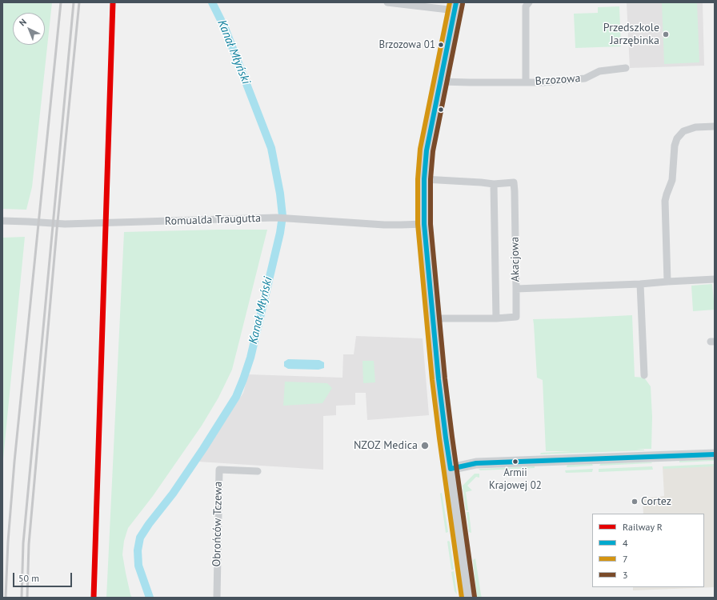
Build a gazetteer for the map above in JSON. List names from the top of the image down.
{
  "streets": {
    "street": [
      "Brzozowa",
      "Romualda Traugutta",
      "Akacjowa",
      "Obrońców Tczewa"
    ]
  },
  "water": ["Kanał Młyński"],
  "places": [
    "Przedszkole Jarzębinka",
    "Brzozowa 01",
    "NZOZ Medica",
    "Armii Krajowej 02",
    "Cortez"
  ],
  "lines": [
    "rail line R",
    "transit line 4",
    "transit line 7",
    "transit line 3"
  ],
  "legend": [
    "Railway R",
    "4",
    "7",
    "3"
  ],
  "scale_bar": "50 m",
  "north": "top left"
}
